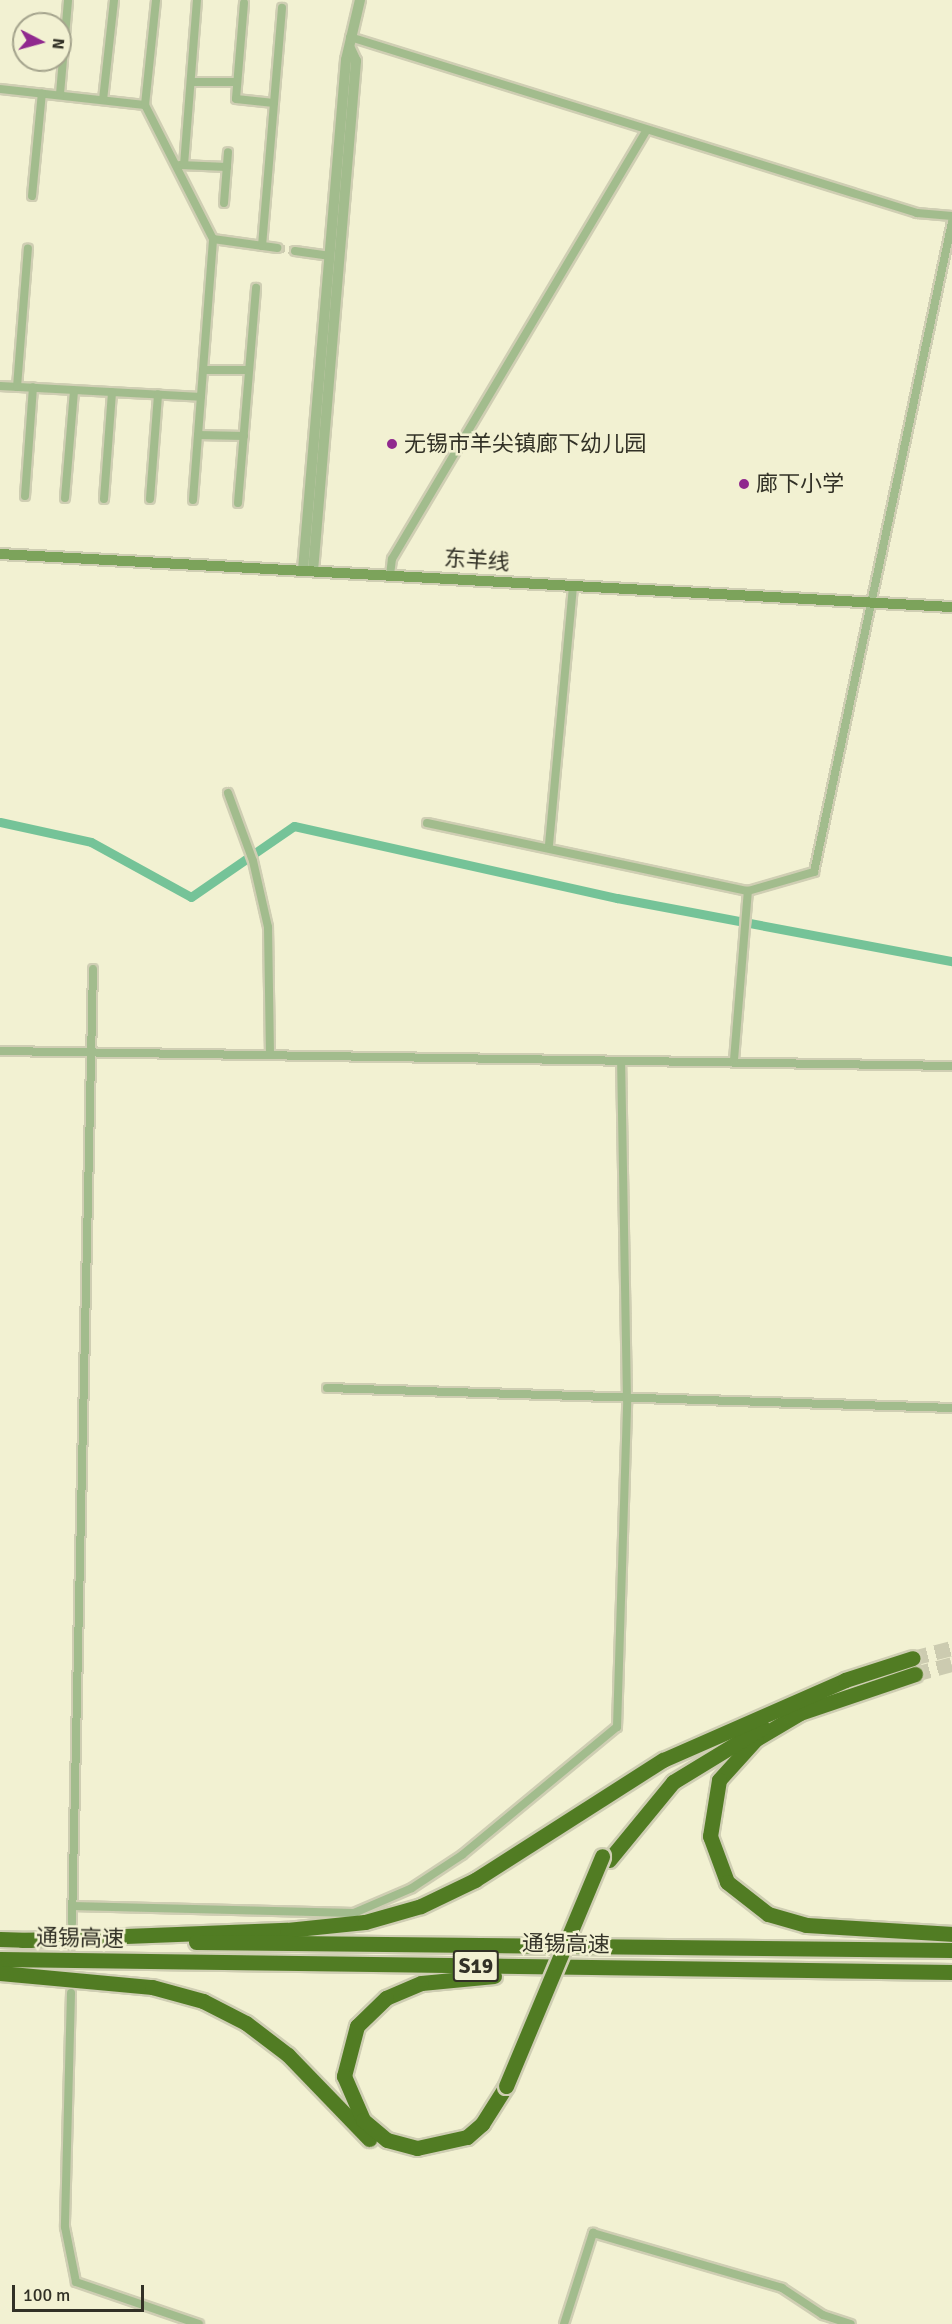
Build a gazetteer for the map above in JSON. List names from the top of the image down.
{
  "streets": {
    "highway": ["通锡高速", "S19"],
    "main road": ["东羊线"]
  },
  "places": ["无锡市羊尖镇廊下幼儿园", "廊下小学"],
  "scale_bar": "100 m",
  "north": "right"
}
